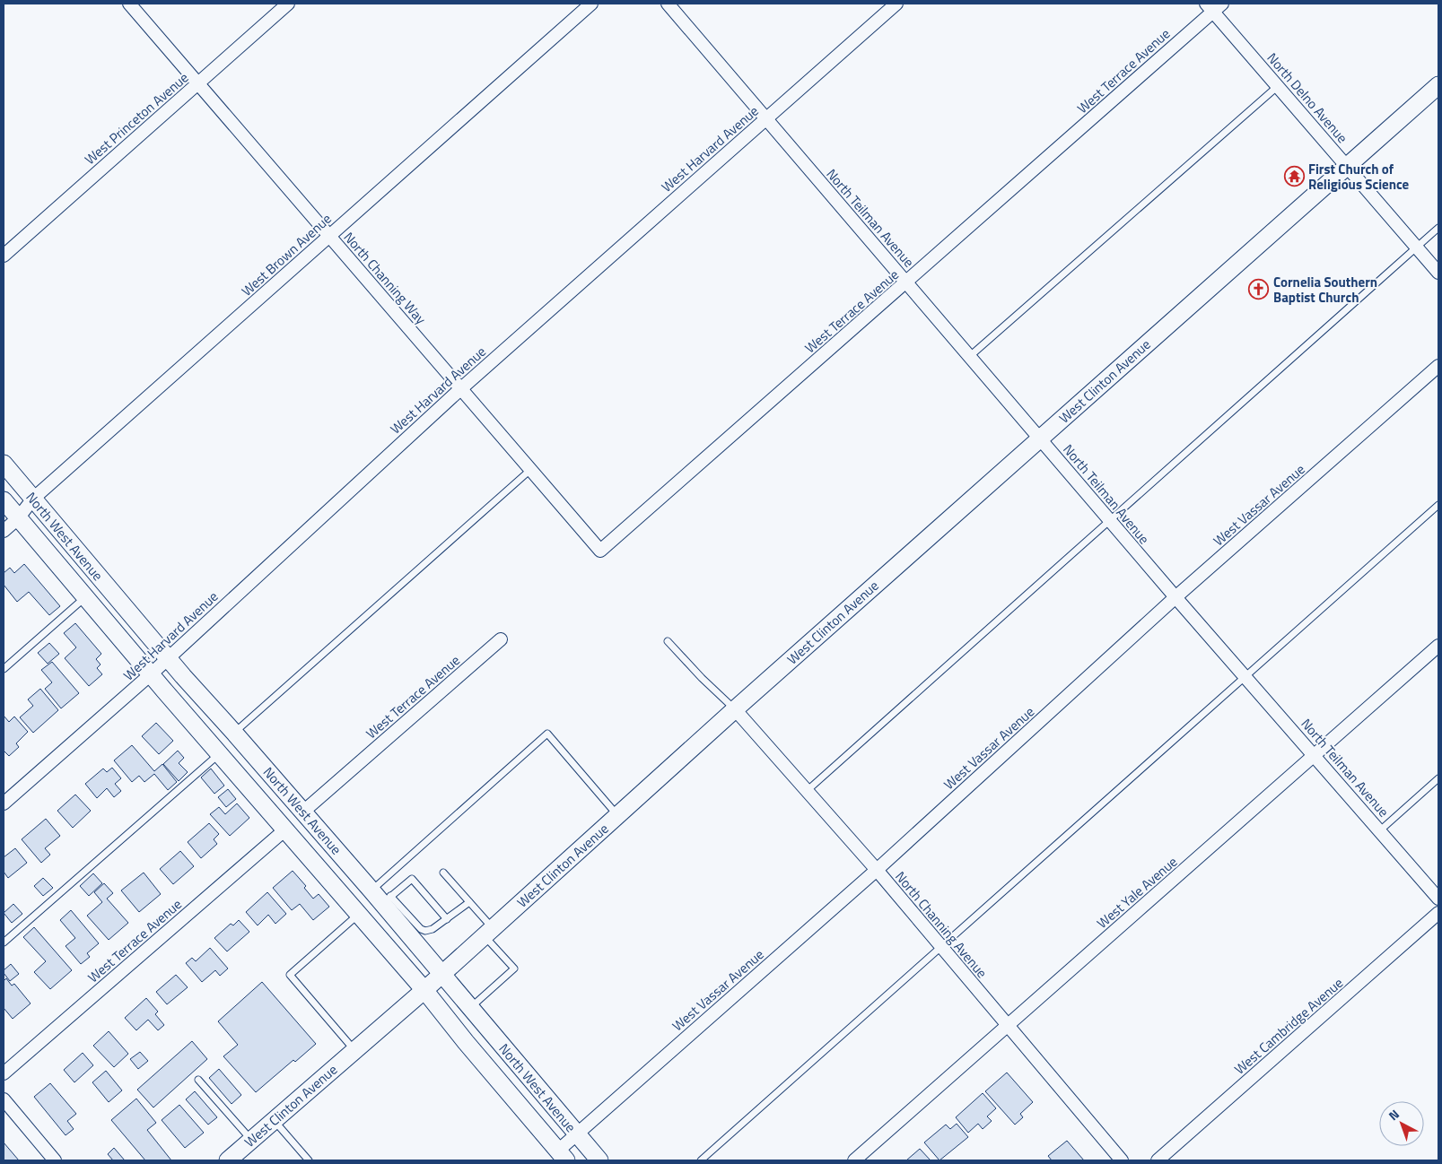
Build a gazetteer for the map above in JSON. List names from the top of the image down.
{
  "streets": {
    "main road": ["West Clinton Avenue", "North West Avenue"],
    "street": [
      "West Terrace Avenue",
      "North Delno Avenue",
      "West Princeton Avenue",
      "West Harvard Avenue",
      "North Teilman Avenue",
      "West Brown Avenue",
      "North Channing Way",
      "West Vassar Avenue",
      "West Yale Avenue",
      "North Channing Avenue",
      "West Cambridge Avenue"
    ]
  },
  "crossings": [
    ["West Terrace Avenue", "North Delno Avenue"],
    ["West Terrace Avenue", "North Teilman Avenue"],
    ["West Terrace Avenue", "North Channing Way"],
    ["West Terrace Avenue", "North West Avenue"],
    ["North Delno Avenue", "West Clinton Avenue"],
    ["West Princeton Avenue", "North Channing Way"],
    ["West Harvard Avenue", "North Teilman Avenue"],
    ["West Harvard Avenue", "North Channing Way"],
    ["West Harvard Avenue", "North West Avenue"],
    ["North Teilman Avenue", "West Clinton Avenue"],
    ["North Teilman Avenue", "West Vassar Avenue"],
    ["North Teilman Avenue", "West Yale Avenue"],
    ["West Brown Avenue", "North Channing Way"],
    ["West Brown Avenue", "North West Avenue"],
    ["West Clinton Avenue", "North West Avenue"],
    ["West Clinton Avenue", "North Channing Avenue"],
    ["West Vassar Avenue", "North West Avenue"],
    ["West Vassar Avenue", "North Channing Avenue"],
    ["West Yale Avenue", "North Channing Avenue"]
  ],
  "places": {
    "temple": ["First Church of Religious Science"],
    "church": ["Cornelia Southern Baptist Church"]
  },
  "north": "top left"
}
